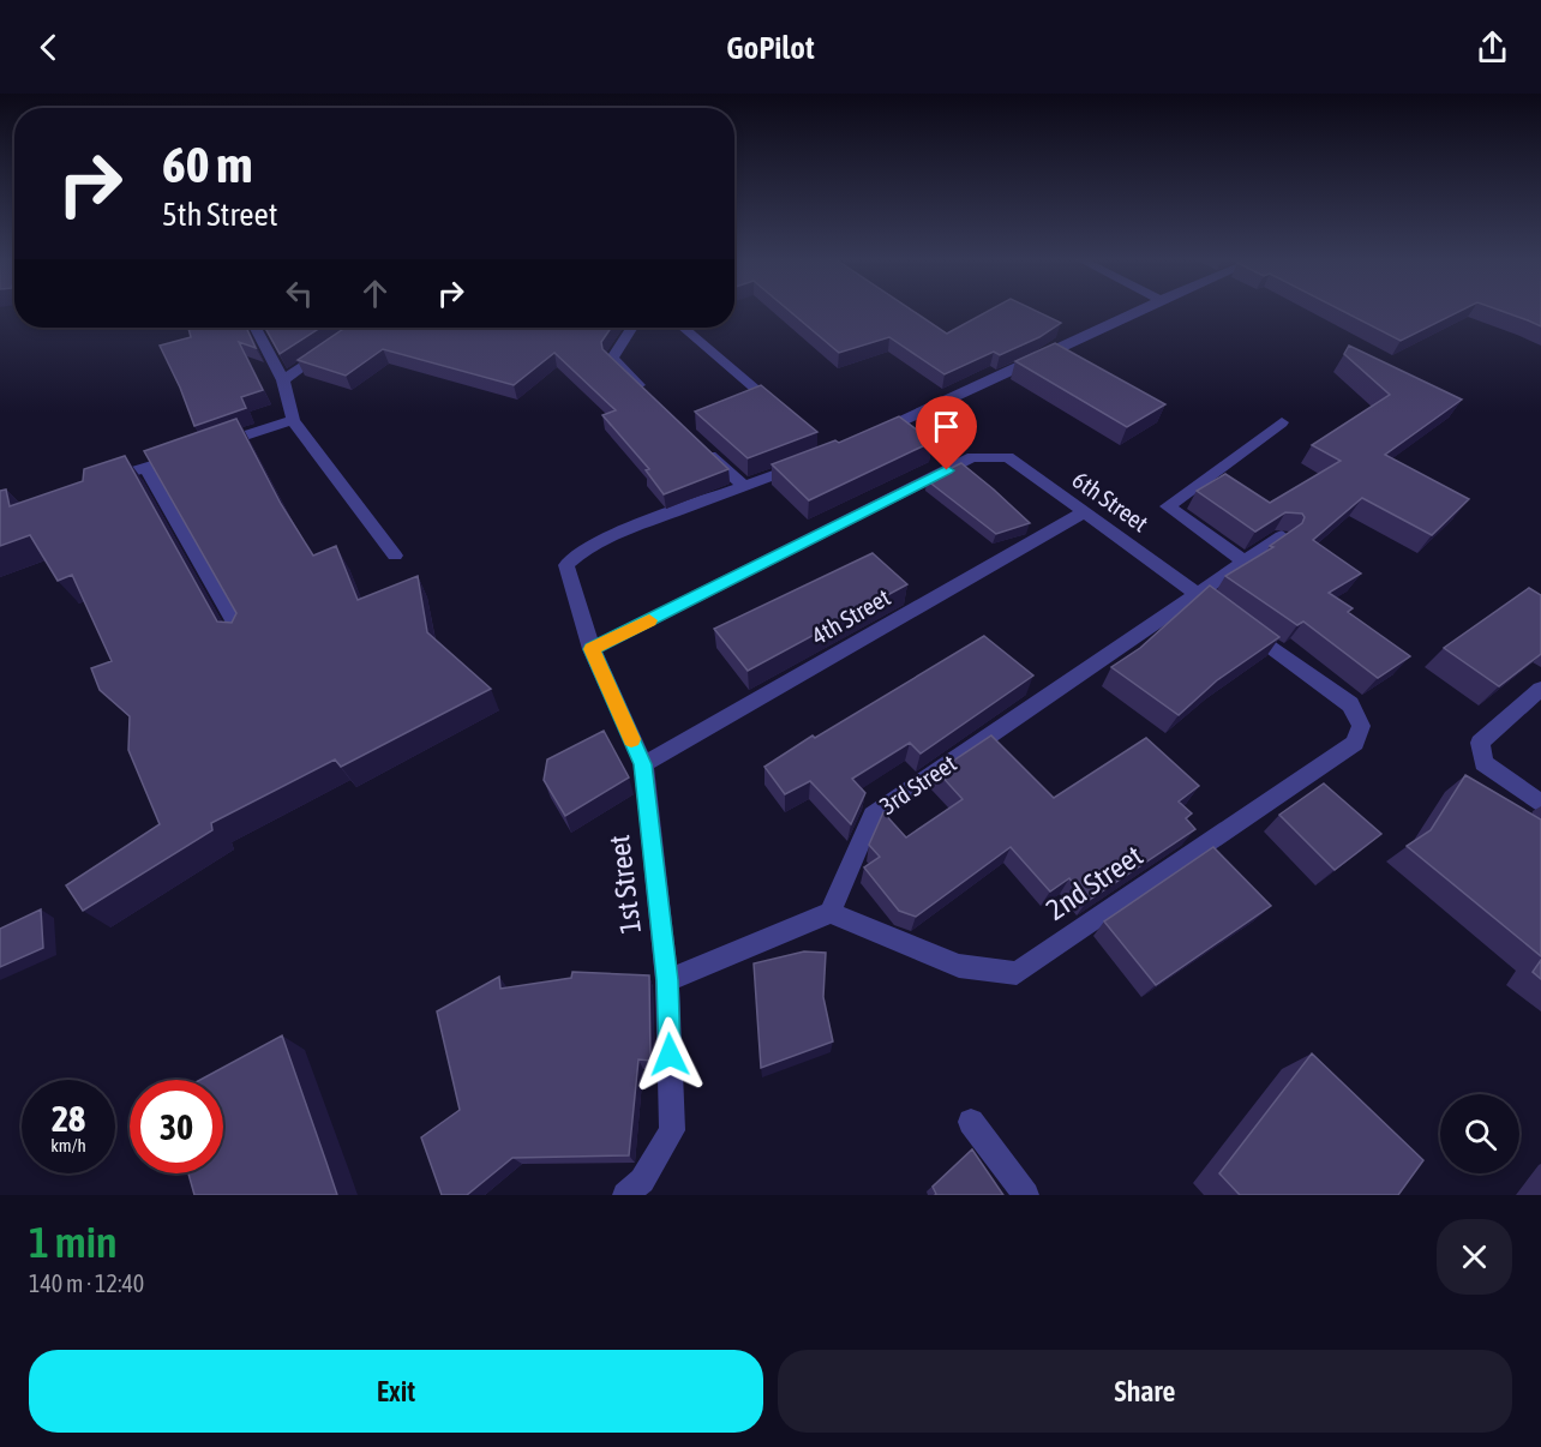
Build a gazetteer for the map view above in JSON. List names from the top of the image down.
{
  "streets": {
    "street": [
      "6th Street",
      "4th Street",
      "3rd Street",
      "2nd Street",
      "1st Street"
    ]
  },
  "crossings": [
    ["6th Street", "4th Street"],
    ["6th Street", "3rd Street"],
    ["6th Street", "2nd Street"],
    ["6th Street", "1st Street"],
    ["4th Street", "1st Street"],
    ["3rd Street", "2nd Street"]
  ],
  "page": {
    "header": "GoPilot",
    "turn": ["60 m", "5th Street"],
    "speed": "28 km/h",
    "limit": "30",
    "heading": ["1 min", "140 m · 12:40"],
    "buttons": ["Exit", "Share"]
  }
}
